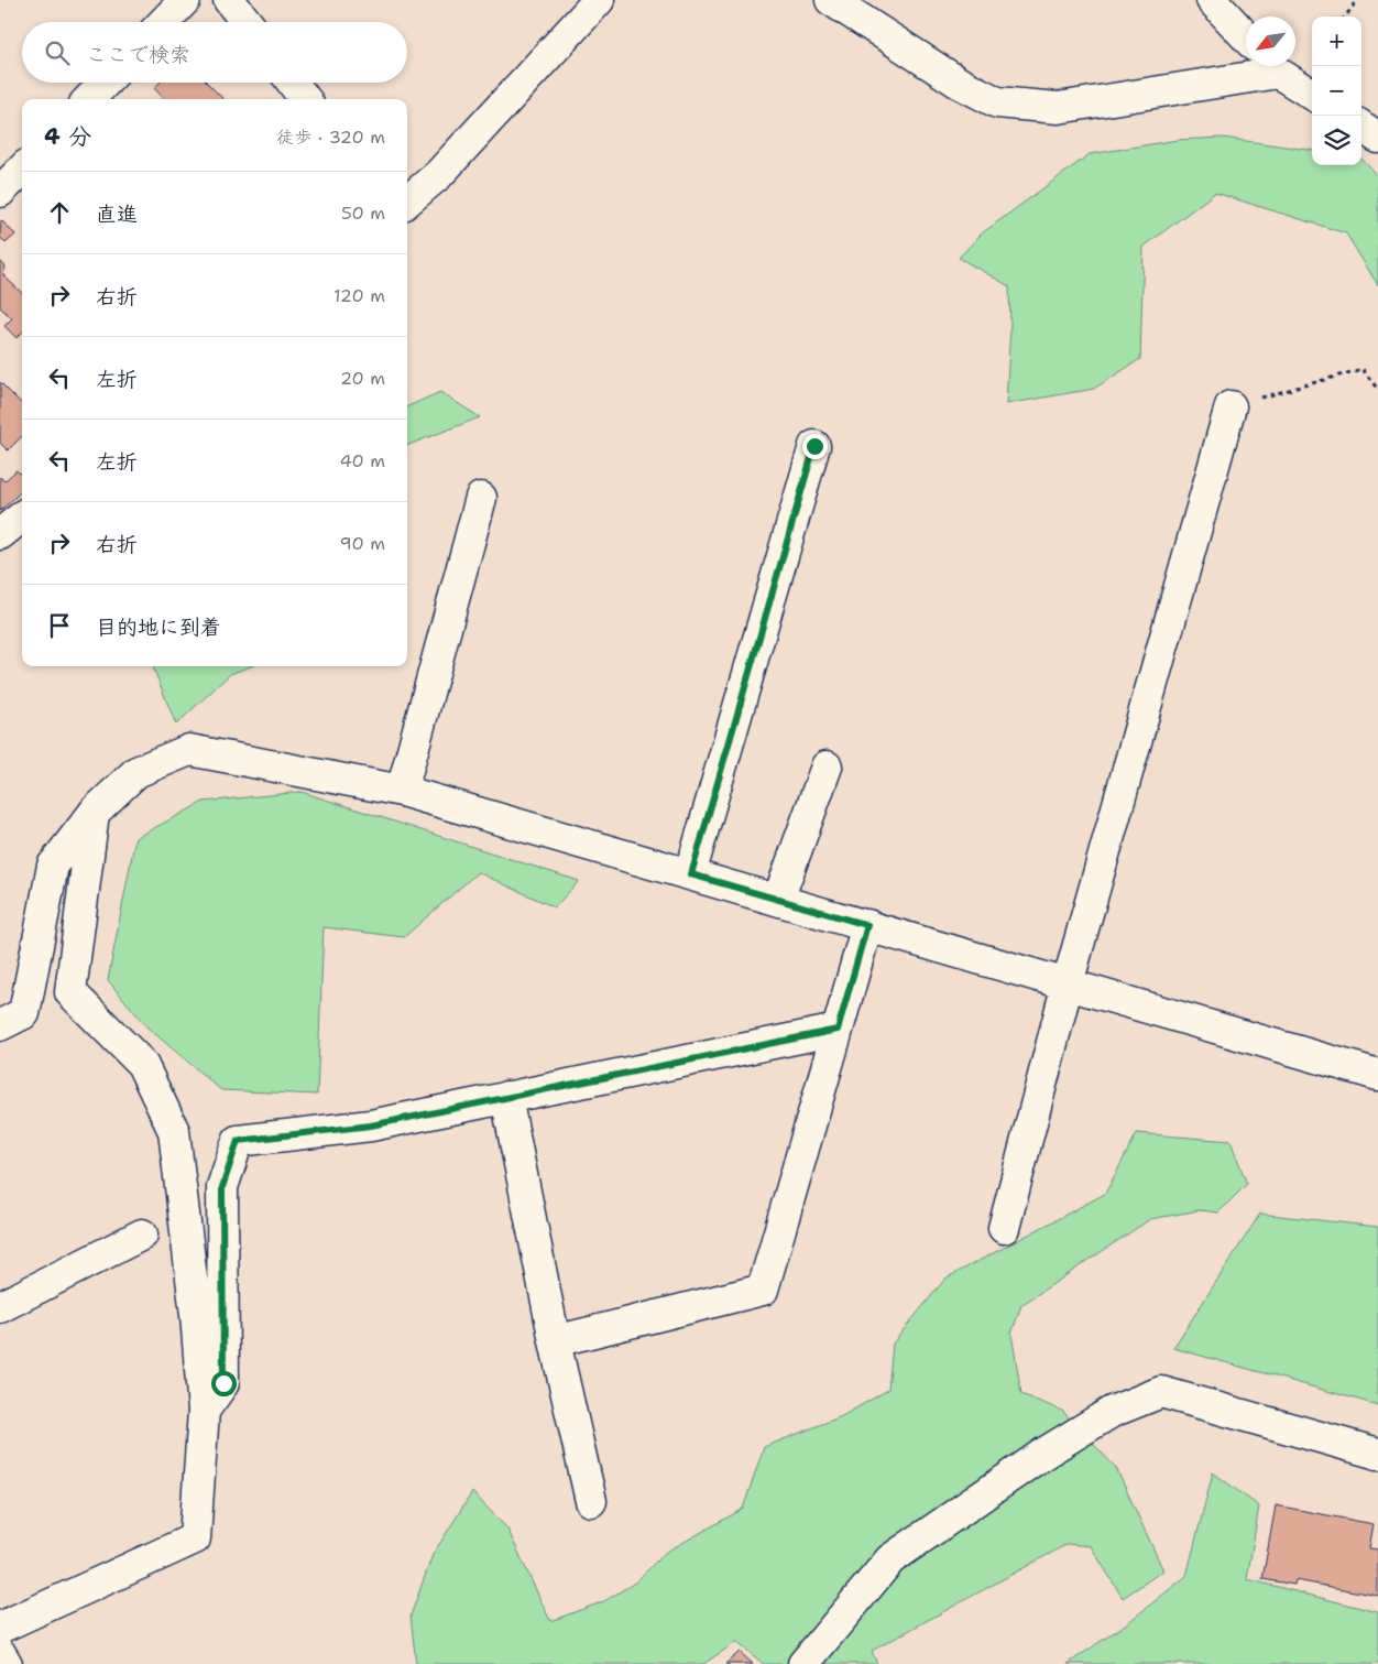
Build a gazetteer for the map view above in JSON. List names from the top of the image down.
{
  "north": "bottom left",
  "page": {
    "map_buttons": ["+", "−"],
    "search": "ここで検索",
    "heading": ["4 分", "徒歩 · 320 m"],
    "list": [
      ["直進", "50 m"],
      ["右折", "120 m"],
      ["左折", "20 m"],
      ["左折", "40 m"],
      ["右折", "90 m"],
      "目的地に到着"
    ]
  }
}
